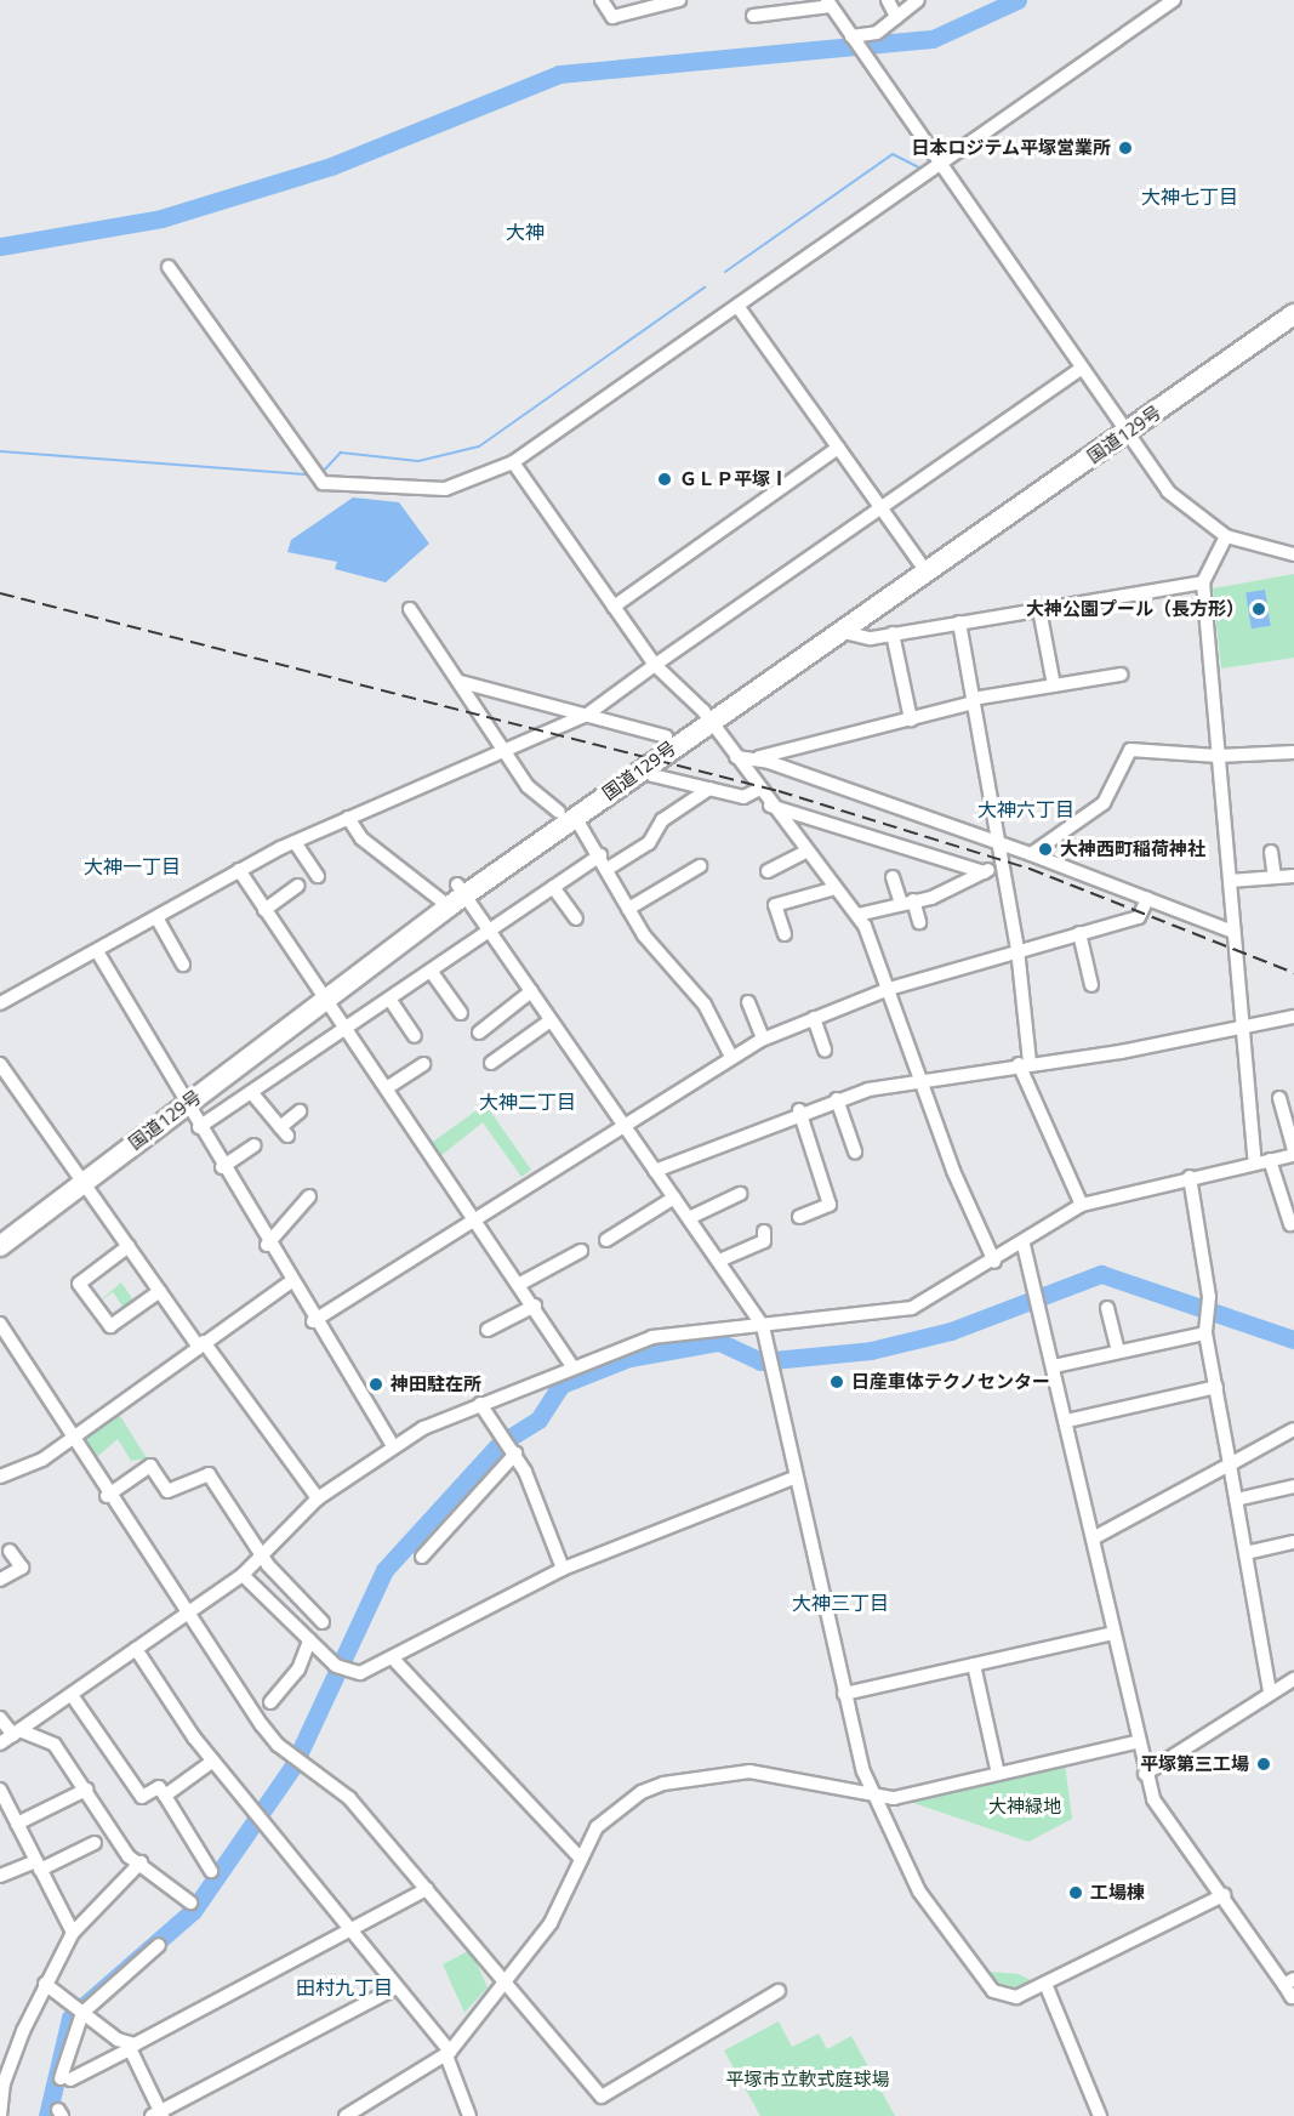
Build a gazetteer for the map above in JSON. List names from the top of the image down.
{
  "streets": {
    "highway": ["国道129号"]
  },
  "districts": [
    "大神七丁目",
    "大神",
    "大神六丁目",
    "大神一丁目",
    "大神二丁目",
    "大神三丁目",
    "田村九丁目"
  ],
  "parks": ["大神緑地", "平塚市立軟式庭球場"],
  "places": [
    "日本ロジテム平塚営業所",
    "ＧＬＰ平塚Ⅰ",
    "大神公園プール（長方形）",
    "大神西町稲荷神社",
    "日産車体テクノセンター",
    "神田駐在所",
    "平塚第三工場",
    "工場棟"
  ]
}
